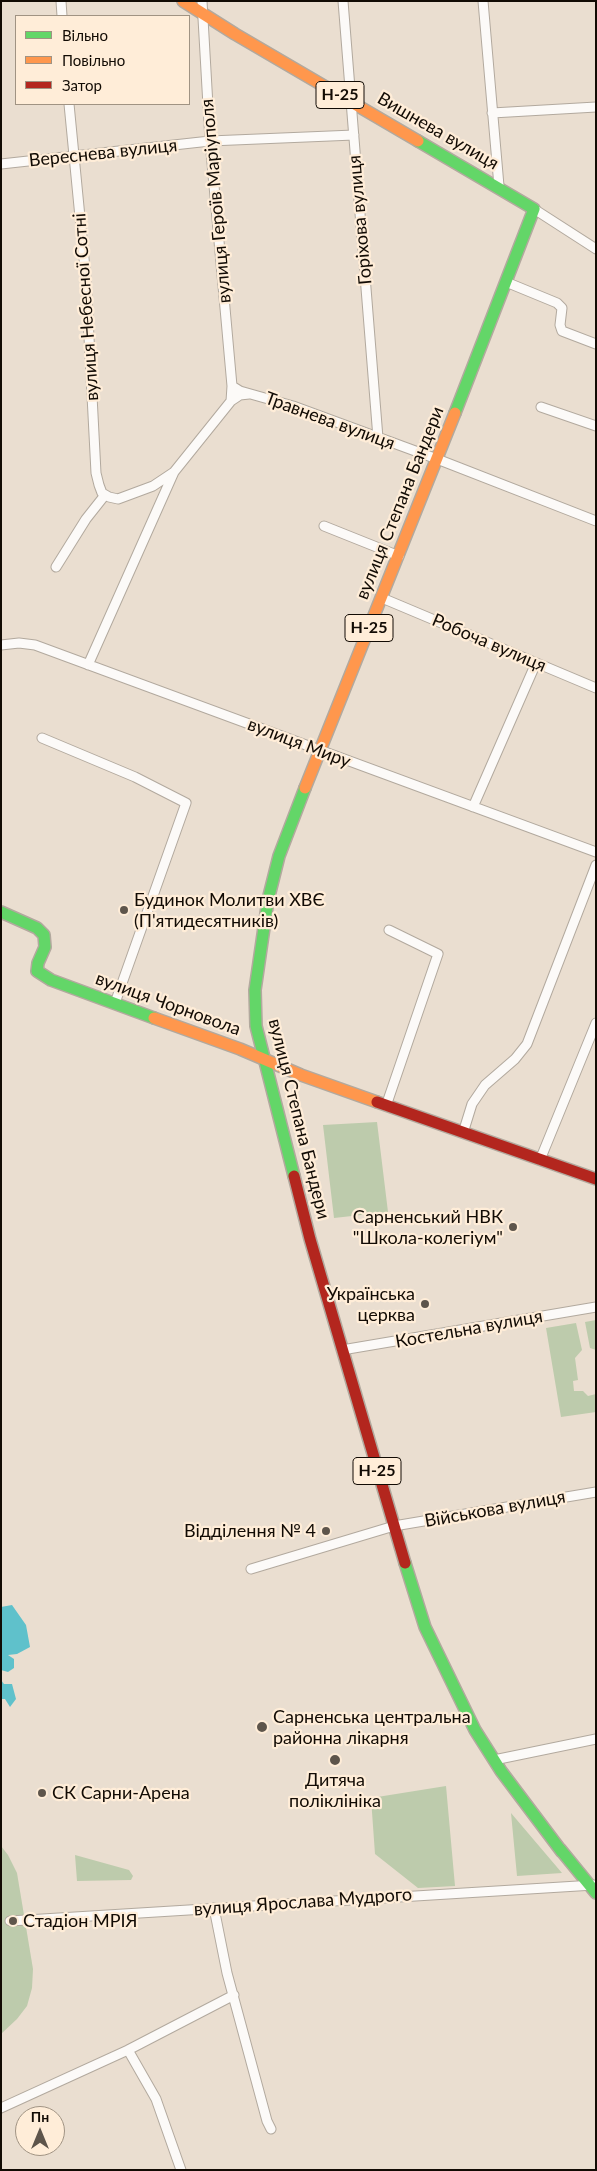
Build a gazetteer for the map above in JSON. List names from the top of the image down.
{
  "streets": {
    "main road": [
      "Н-25",
      "Вишнева вулиця",
      "вулиця Степана Бандери",
      "вулиця Чорновола"
    ],
    "street": [
      "Вереснева вулиця",
      "вулиця Героїв Маріуполя",
      "Горіхова вулиця",
      "вулиця Небесної Сотні",
      "Травнева вулиця",
      "Робоча вулиця",
      "вулиця Миру",
      "Костельна вулиця",
      "Військова вулиця",
      "вулиця Ярослава Мудрого"
    ]
  },
  "crossings": [
    ["Вишнева вулиця", "вулиця Героїв Маріуполя"],
    ["Вишнева вулиця", "Горіхова вулиця"],
    ["Вишнева вулиця", "вулиця Степана Бандери"],
    ["Вереснева вулиця", "вулиця Героїв Маріуполя"],
    ["Вереснева вулиця", "Горіхова вулиця"],
    ["Вереснева вулиця", "вулиця Небесної Сотні"],
    ["вулиця Героїв Маріуполя", "Травнева вулиця"],
    ["Горіхова вулиця", "Травнева вулиця"],
    ["Травнева вулиця", "вулиця Степана Бандери"],
    ["вулиця Степана Бандери", "Робоча вулиця"],
    ["вулиця Степана Бандери", "вулиця Миру"],
    ["вулиця Степана Бандери", "вулиця Чорновола"],
    ["вулиця Степана Бандери", "Костельна вулиця"],
    ["вулиця Степана Бандери", "Військова вулиця"],
    ["вулиця Степана Бандери", "вулиця Ярослава Мудрого"]
  ],
  "places": [
    "Будинок Молитви ХВЄ (П'ятидесятників)",
    "Сарненський НВК \"Школа-колегіум\"",
    "Українська церква",
    "Відділення № 4",
    "Сарненська центральна районна лікарня",
    "Дитяча поліклініка",
    "СК Сарни-Арена",
    "Стадіон МРІЯ"
  ],
  "legend": ["Вільно", "Повільно", "Затор"],
  "north": "top"
}
